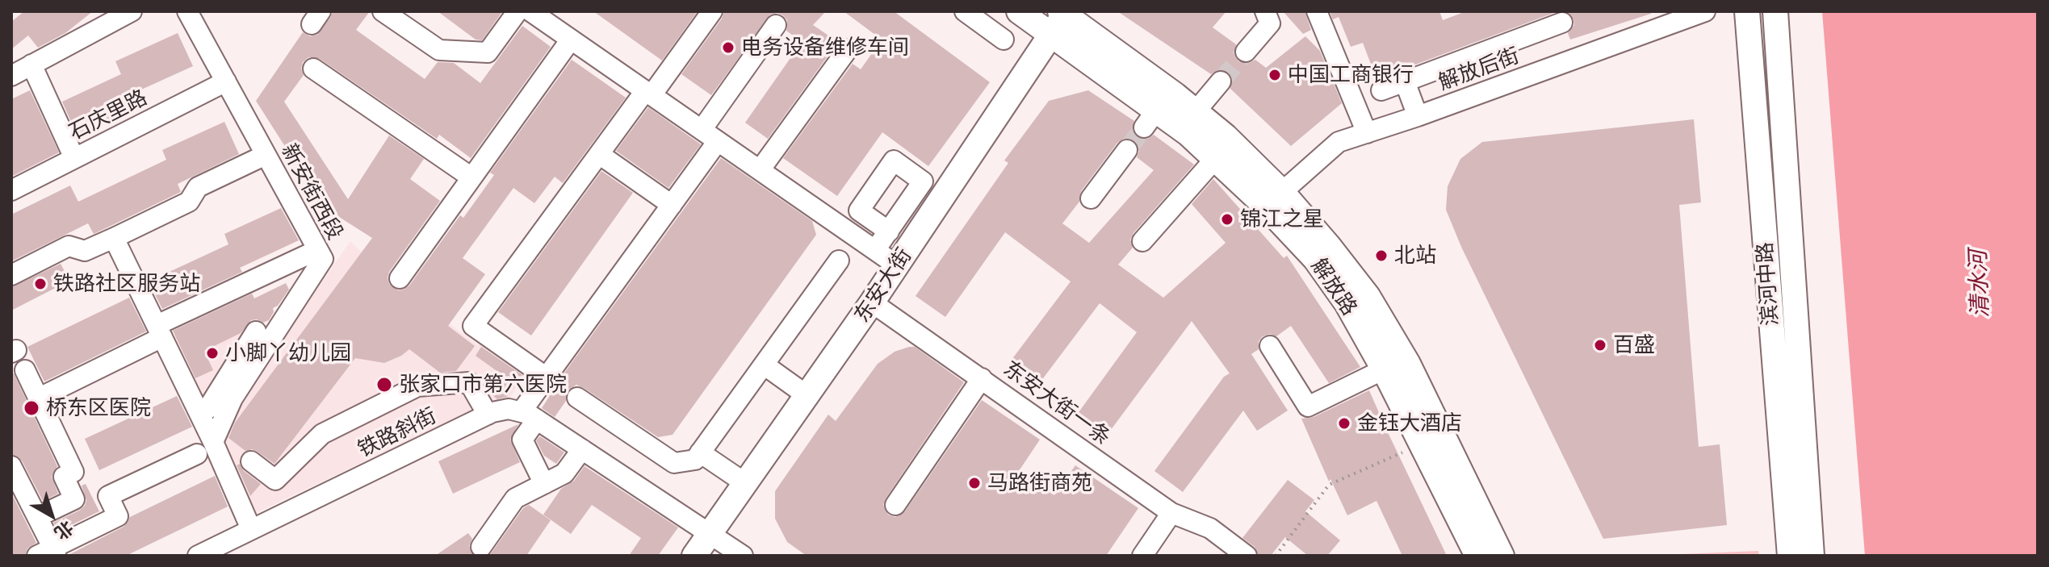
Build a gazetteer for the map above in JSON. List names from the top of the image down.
{
  "streets": {
    "main road": ["滨河中路", "东安大街", "解放路"],
    "street": [
      "解放后街",
      "石庆里路",
      "新安街西段",
      "东安大街一条",
      "铁路斜街"
    ]
  },
  "crossings": [
    ["解放后街", "解放路"],
    ["石庆里路", "新安街西段"],
    ["东安大街", "解放路"],
    ["东安大街", "东安大街一条"]
  ],
  "water": ["清水河"],
  "places": [
    "电务设备维修车间",
    "中国工商银行",
    "锦江之星",
    "北站",
    "铁路社区服务站",
    "百盛",
    "小脚丫幼儿园",
    "张家口市第六医院",
    "桥东区医院",
    "金钰大酒店",
    "马路街商苑"
  ],
  "north": "bottom right"
}
